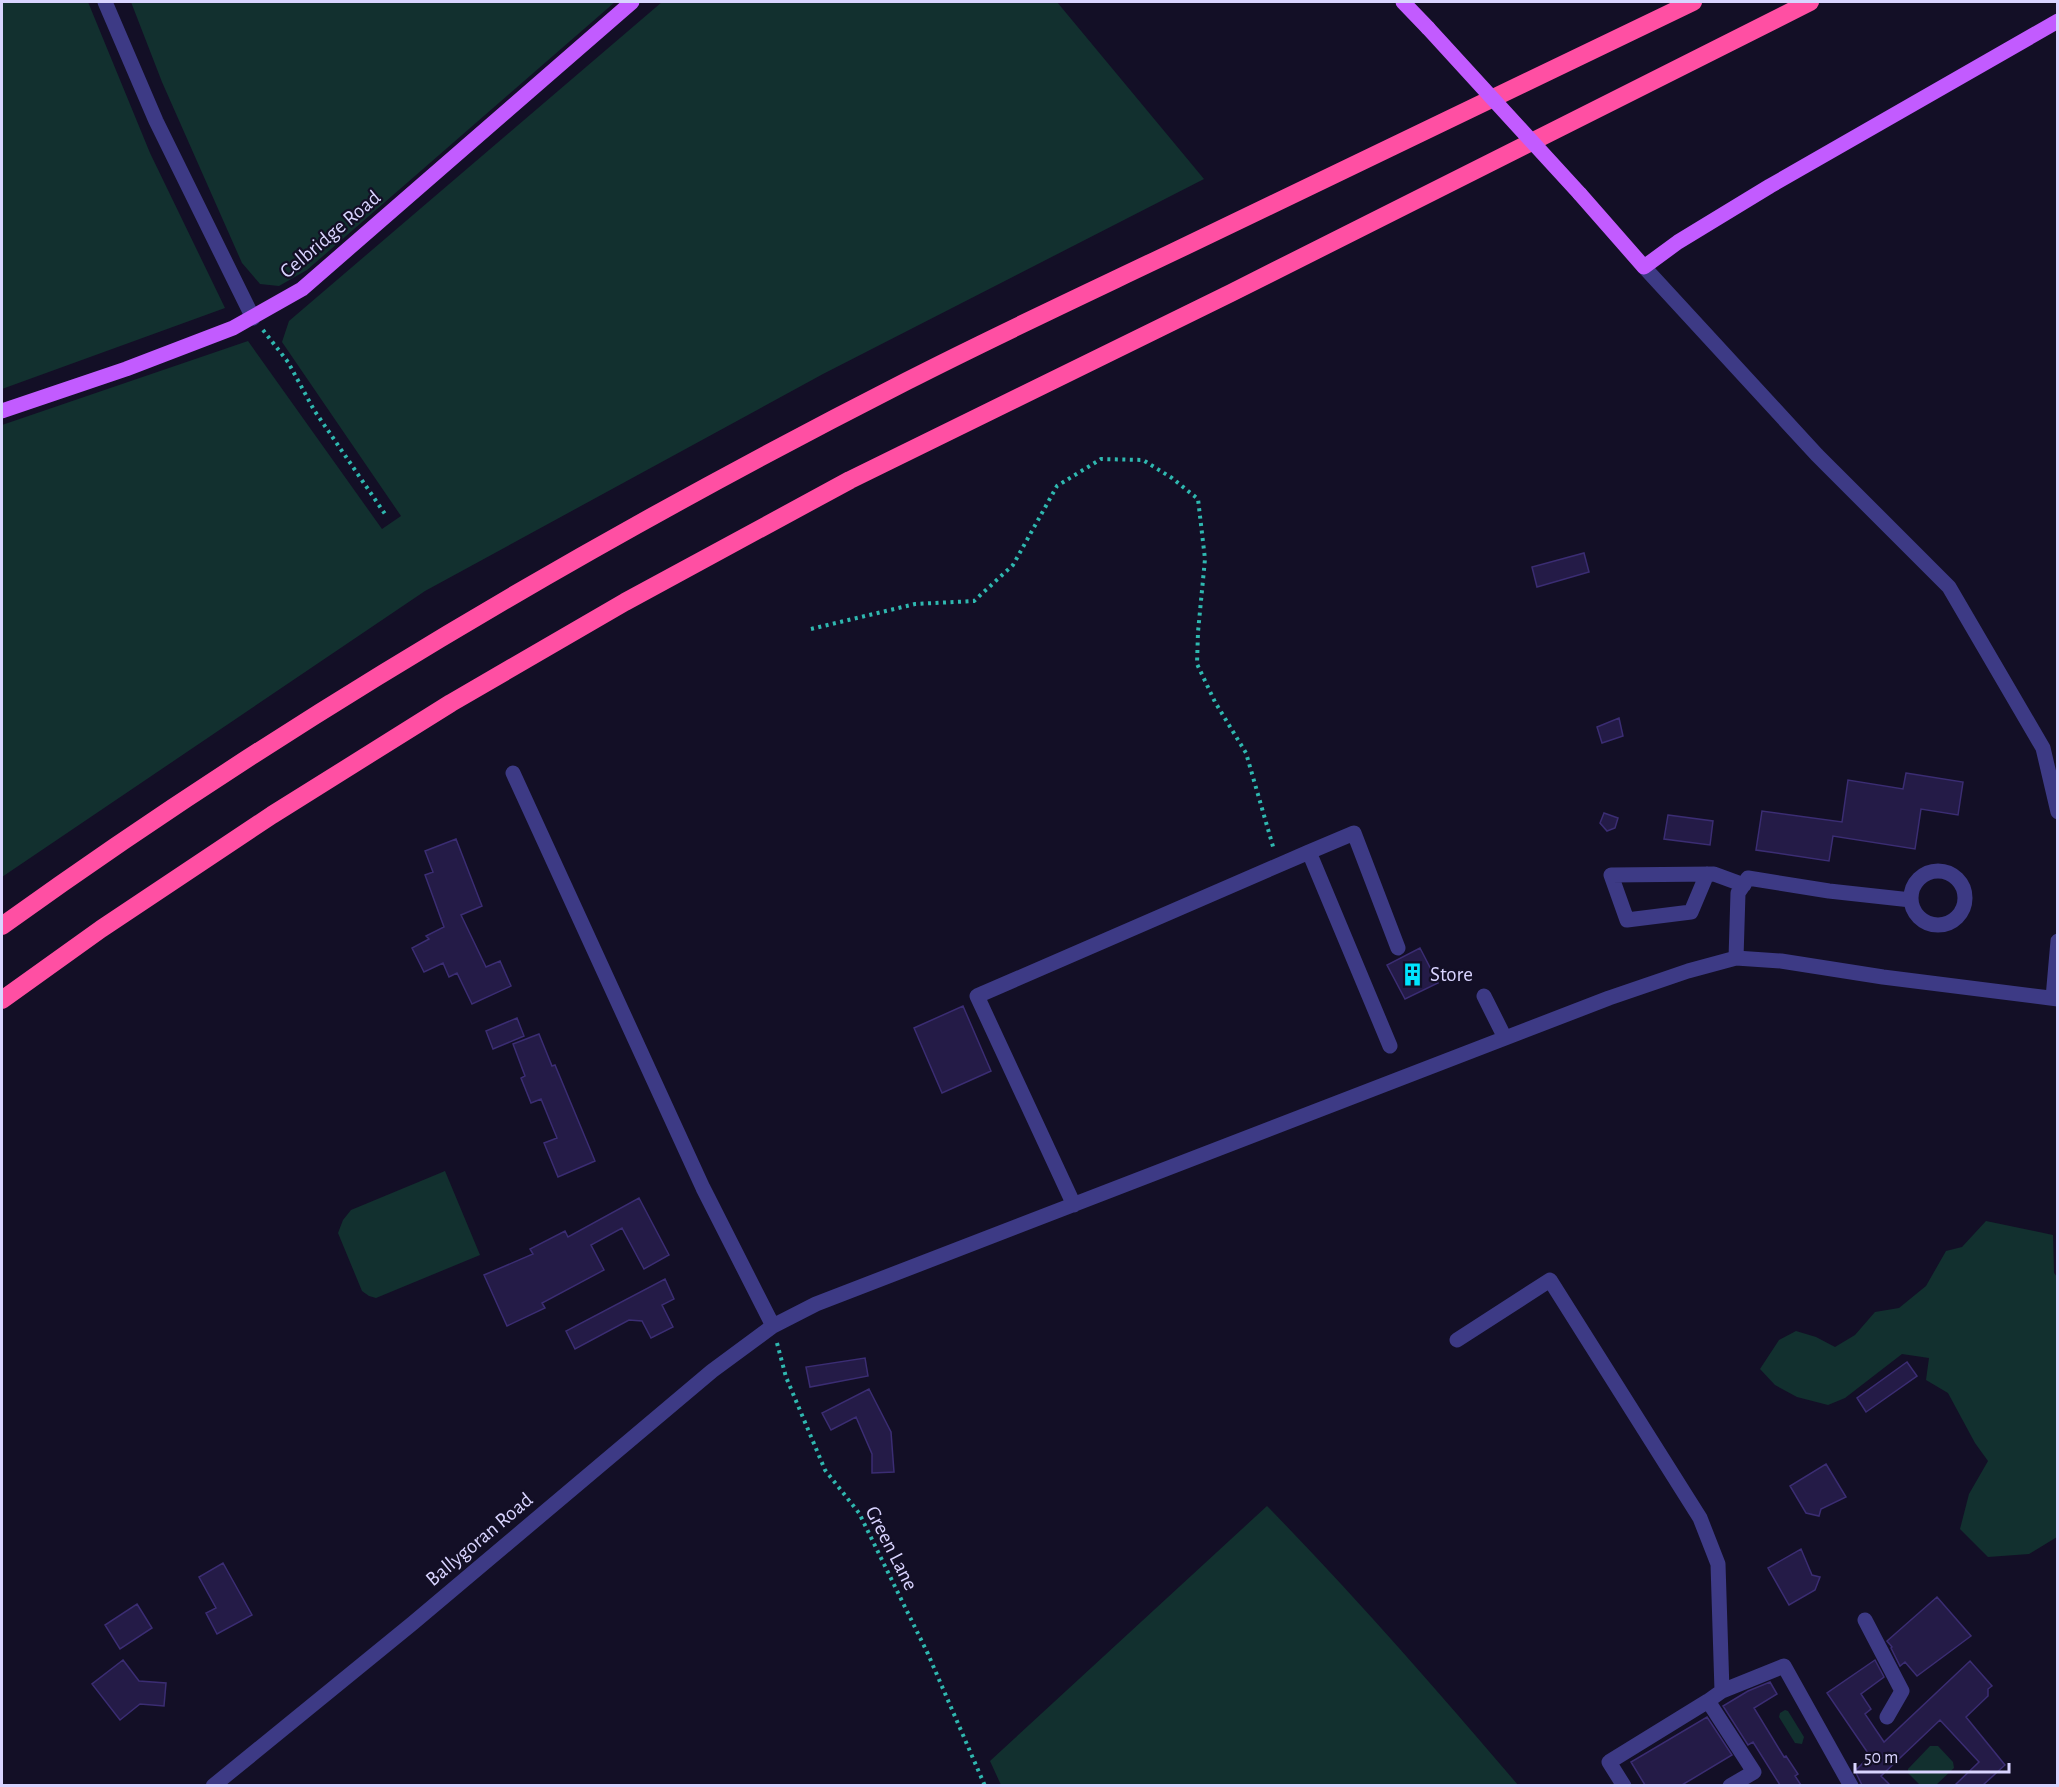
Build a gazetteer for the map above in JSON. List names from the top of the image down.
{
  "streets": {
    "main road": ["Celbridge Road"],
    "street": ["Ballygoran Road"],
    "path": ["Green Lane"]
  },
  "crossings": [
    ["Ballygoran Road", "Green Lane"]
  ],
  "places": {
    "building": ["Store"]
  },
  "scale_bar": "50 m"
}
